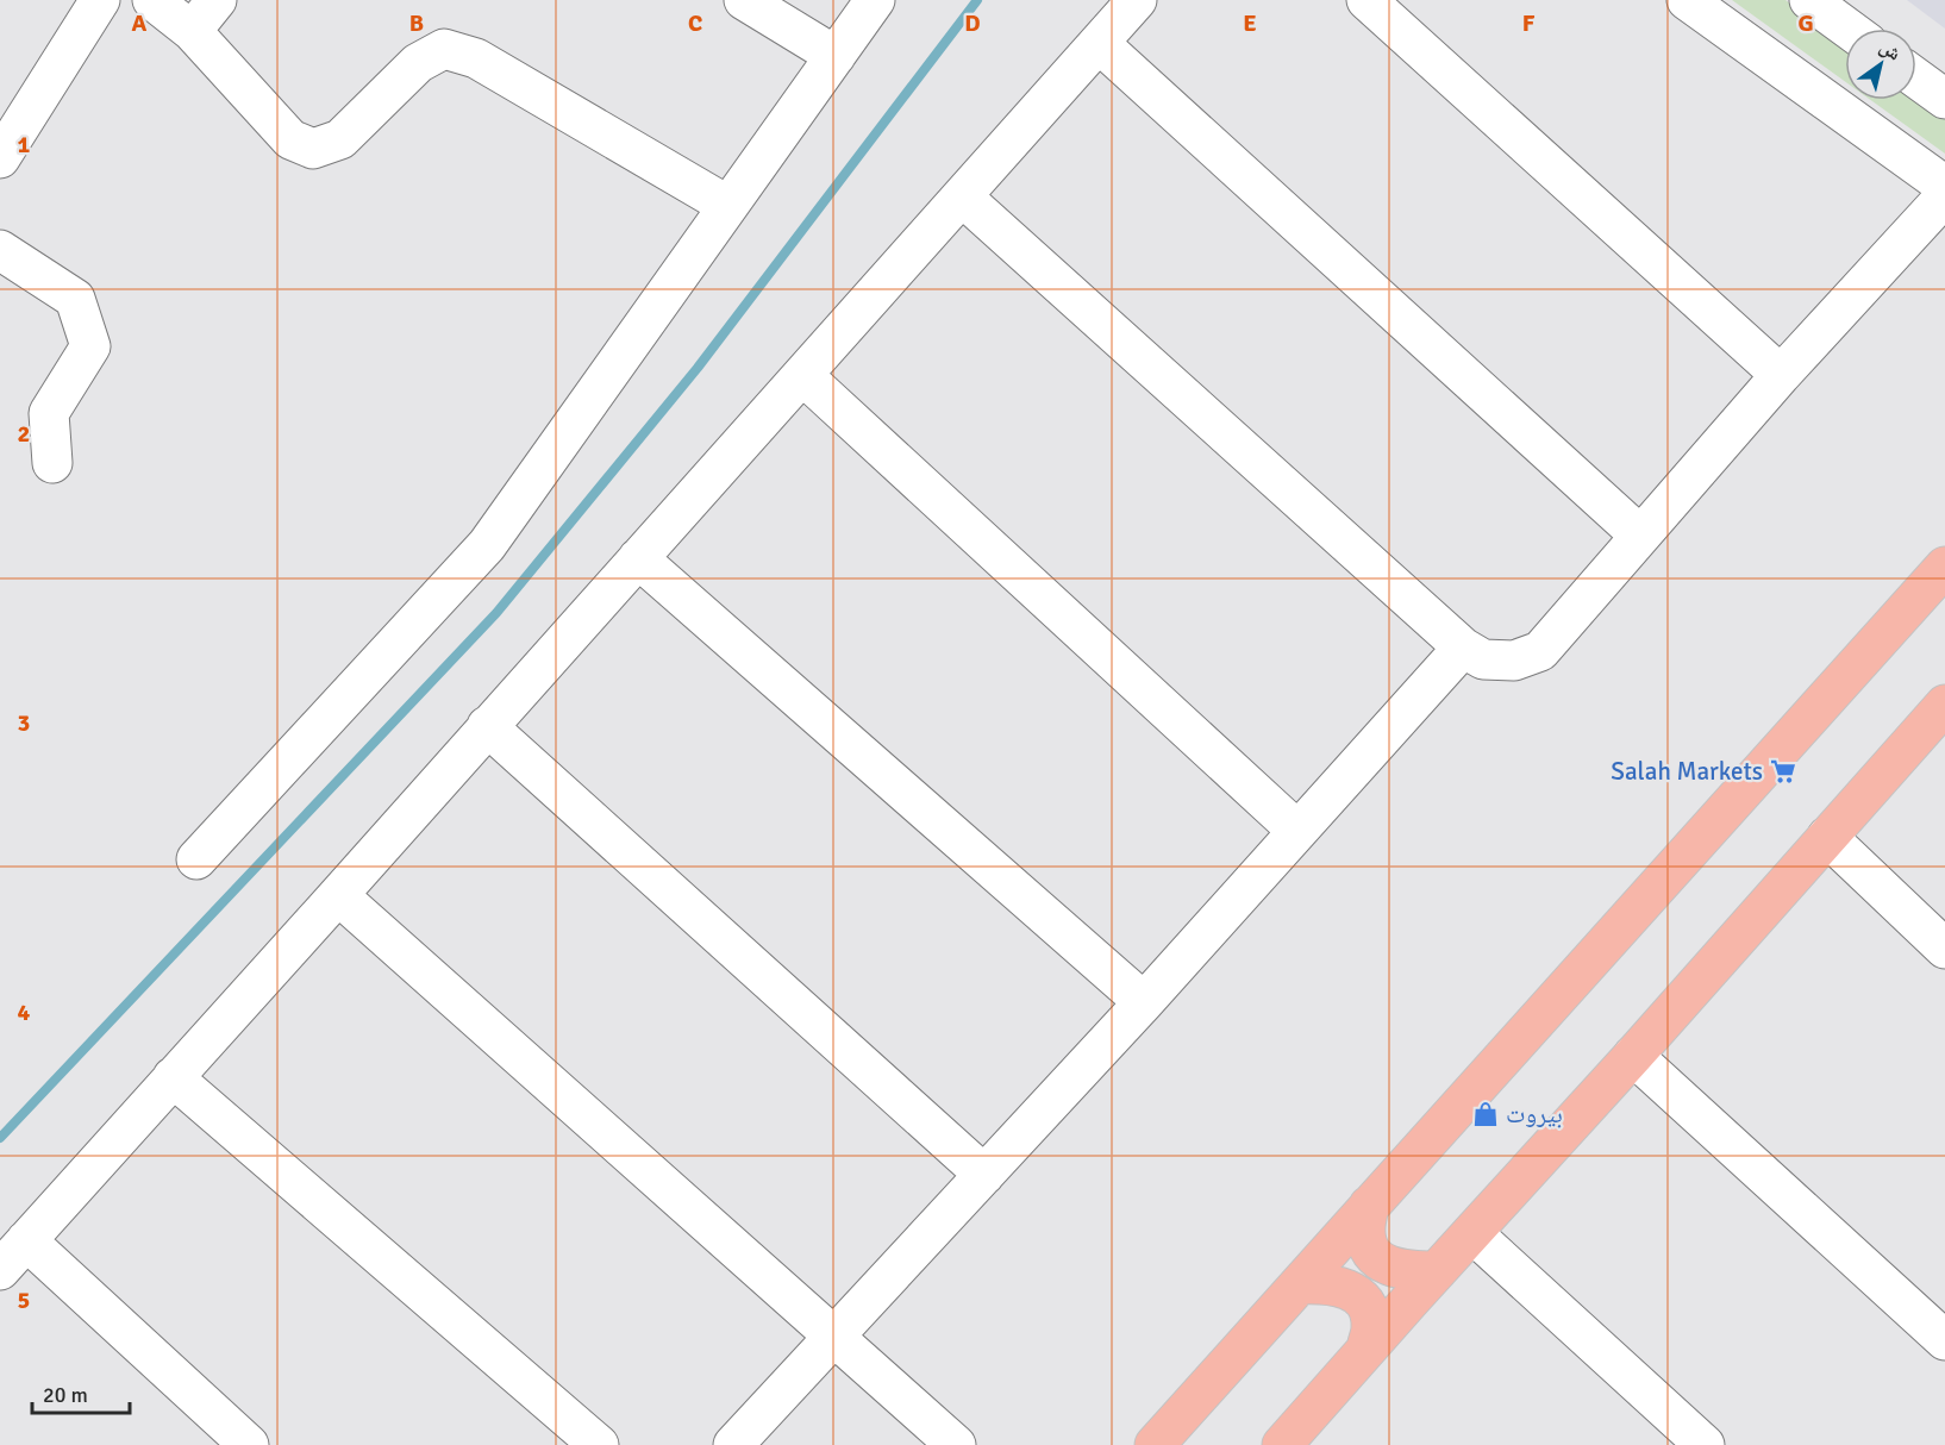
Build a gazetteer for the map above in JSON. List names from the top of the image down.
{
  "places": {
    "supermarket": ["Salah Markets"],
    "shop": ["بيروت"]
  },
  "scale_bar": "20 m",
  "north": "top right",
  "grid": {
    "columns": [
      "A",
      "B",
      "C",
      "D",
      "E",
      "F",
      "G"
    ],
    "rows": [
      "1",
      "2",
      "3",
      "4",
      "5"
    ]
  }
}
